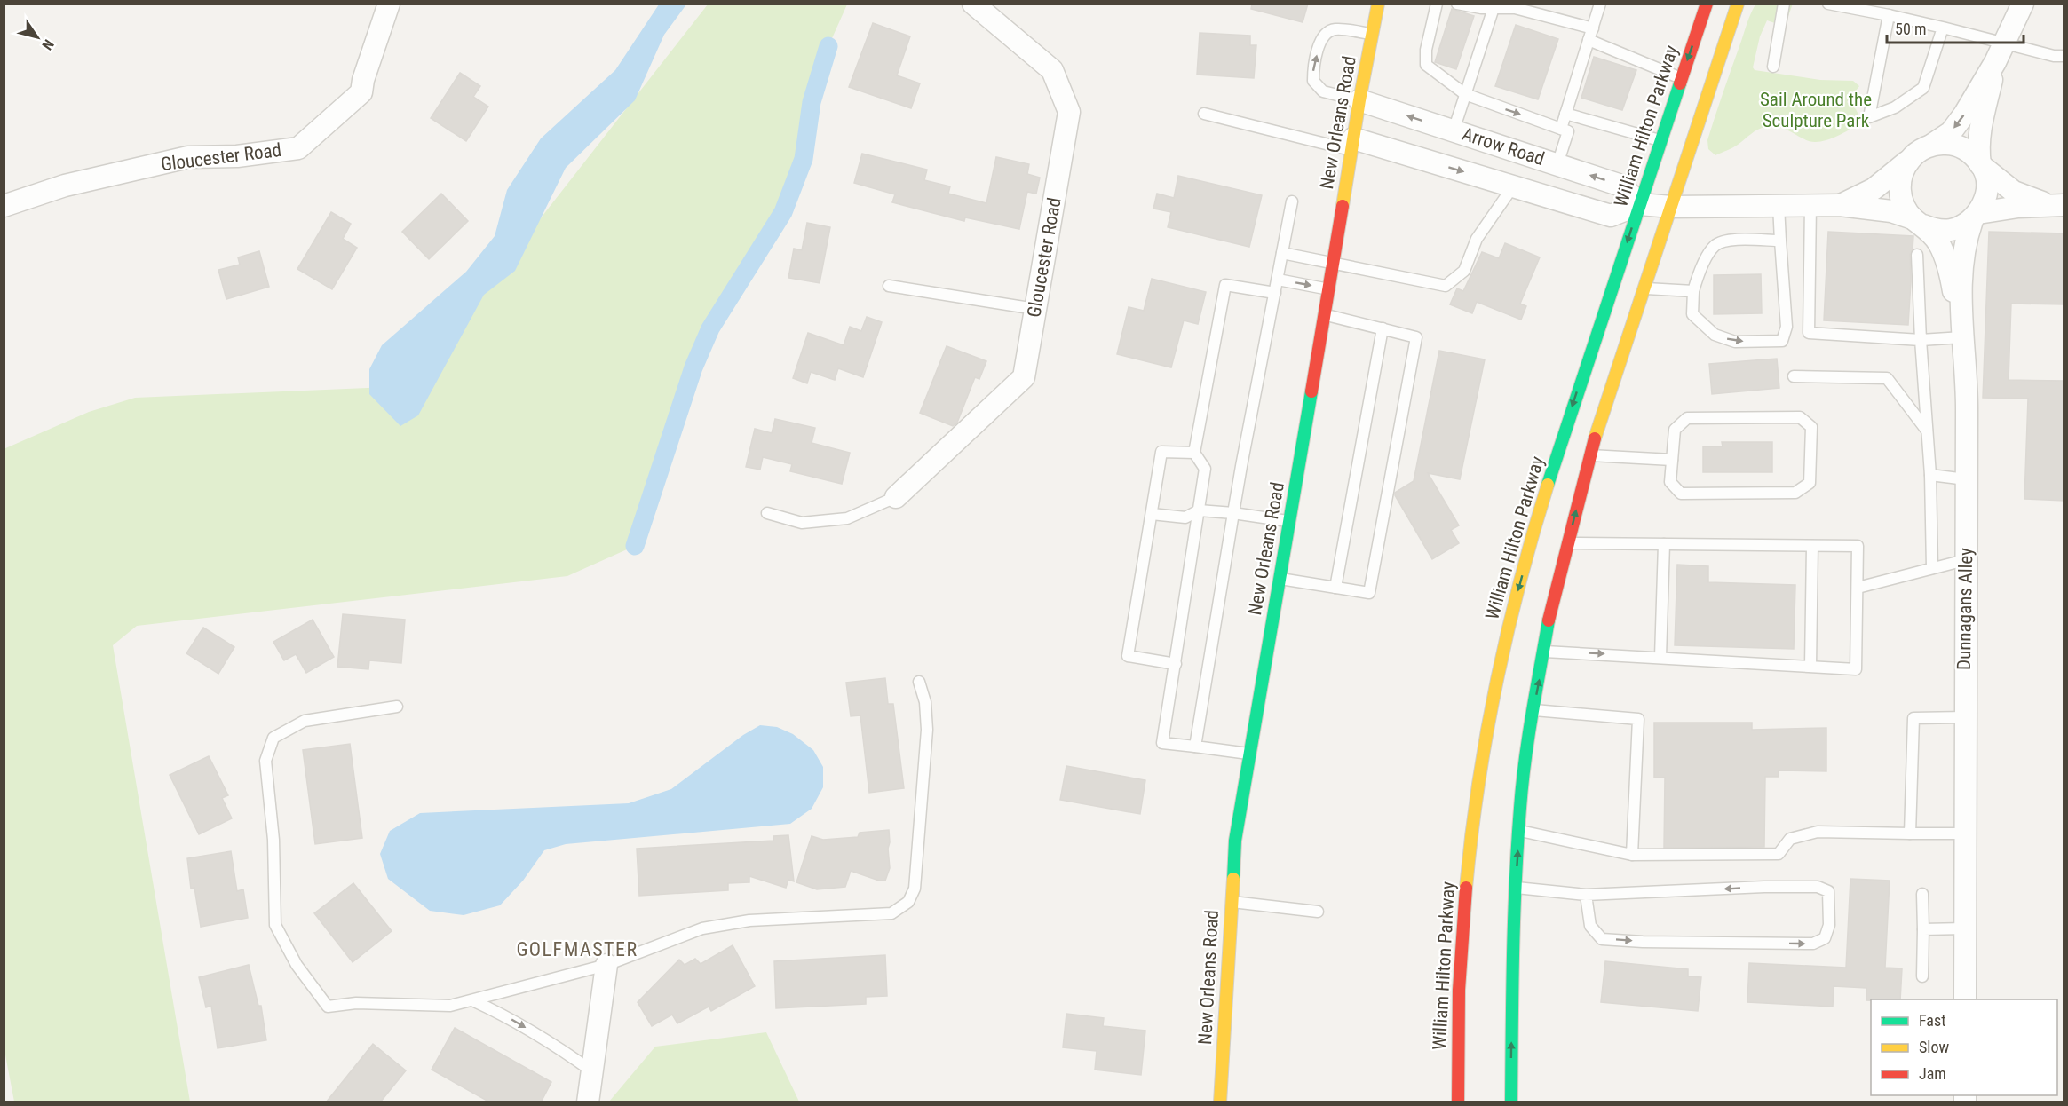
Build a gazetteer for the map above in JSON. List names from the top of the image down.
{
  "streets": {
    "main road": ["New Orleans Road", "William Hilton Parkway"],
    "street": ["Arrow Road", "Gloucester Road", "Dunnagans Alley"]
  },
  "crossings": [
    ["New Orleans Road", "Arrow Road"],
    ["William Hilton Parkway", "Arrow Road"],
    ["Arrow Road", "Dunnagans Alley"]
  ],
  "districts": ["GOLFMASTER"],
  "parks": ["Sail Around the Sculpture Park"],
  "legend": ["Fast", "Slow", "Jam"],
  "scale_bar": "50 m",
  "north": "bottom right"
}
